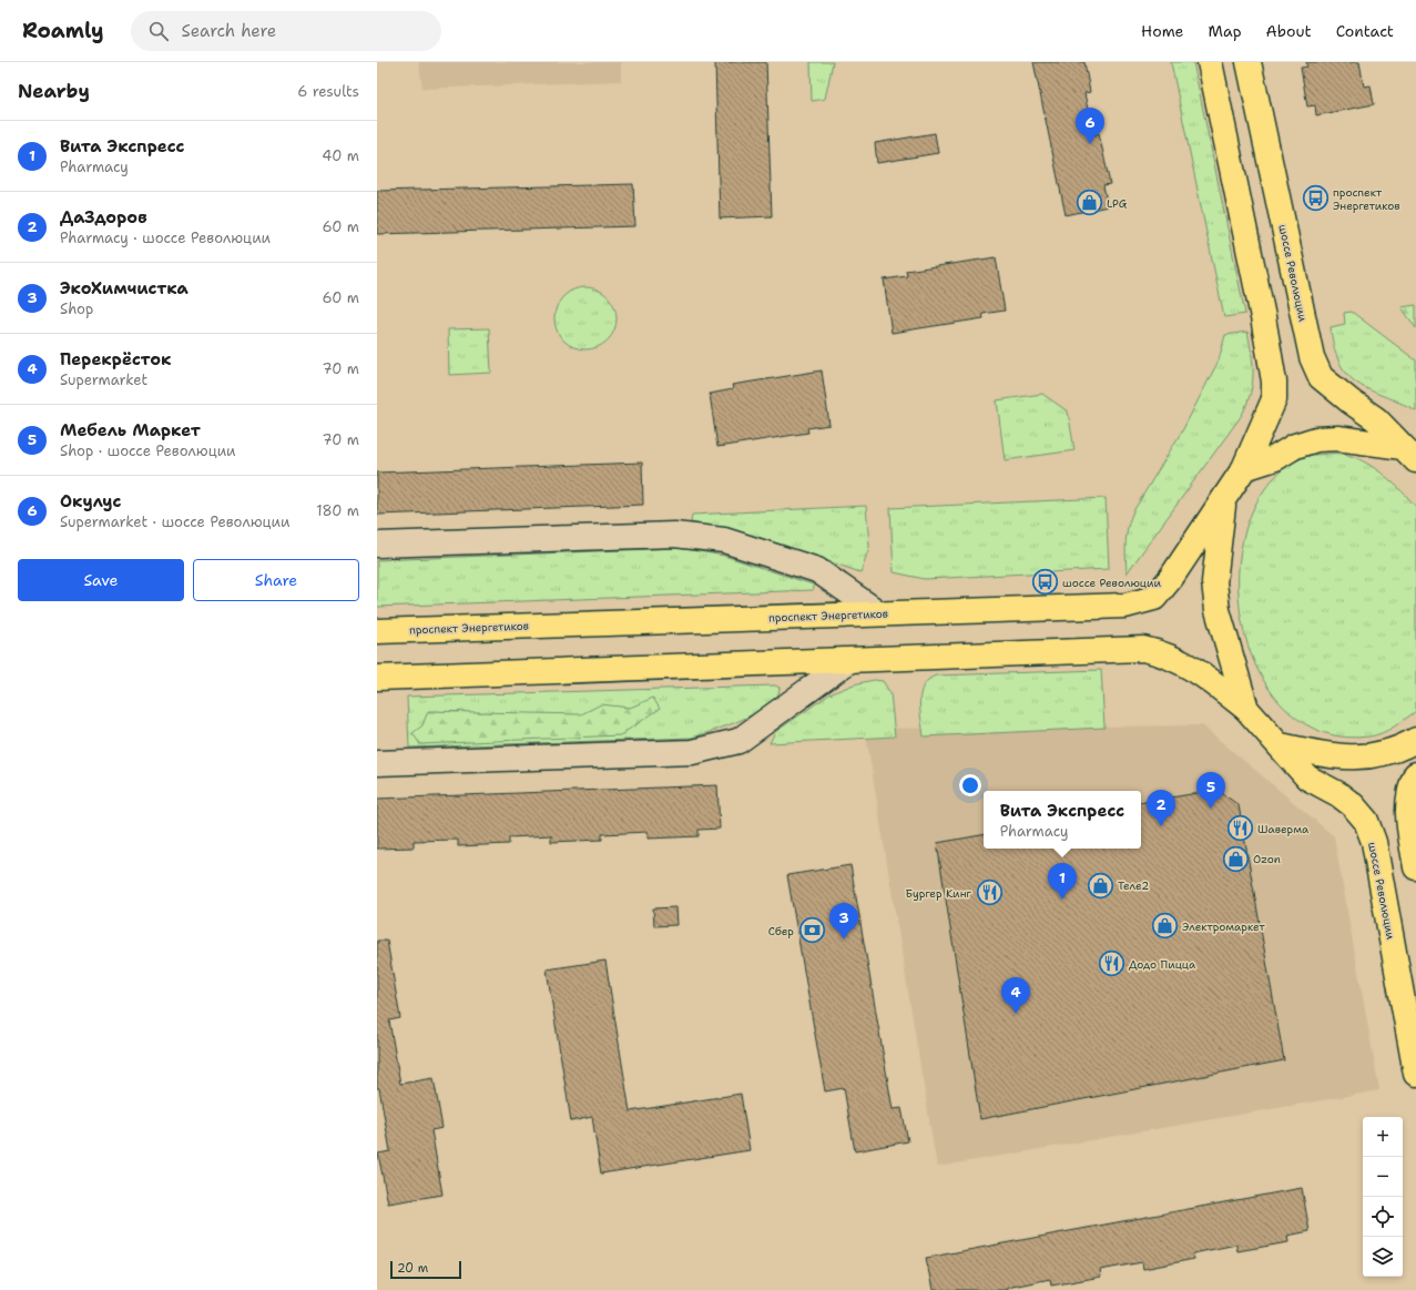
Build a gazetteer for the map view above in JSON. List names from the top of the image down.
{
  "streets": {
    "main road": ["шоссе Революции", "проспект Энергетиков"]
  },
  "crossings": [
    ["шоссе Революции", "проспект Энергетиков"]
  ],
  "places": {
    "bus stop": ["проспект Энергетиков", "шоссе Революции"],
    "shop": [
      "LPG",
      "Ozon",
      "Теле2",
      "Электромаркет"
    ],
    "restaurant": ["Шаверма", "Бургер Кинг", "Додо Пицца"],
    "bank": ["Сбер"]
  },
  "scale_bar": "20 m",
  "page": {
    "header": "Roamly",
    "search": "Search here",
    "nav": [
      "Home",
      "Map",
      "About",
      "Contact"
    ],
    "heading": ["Nearby", "6 results"],
    "pins": [
      "6",
      "5",
      "2",
      "1",
      "3",
      "4"
    ],
    "list": [
      {
        "mark": "1",
        "name": "Вита Экспресс",
        "note": "Pharmacy",
        "value": "40 m"
      },
      {
        "mark": "2",
        "name": "ДаЗдоров",
        "note": "Pharmacy · шоссе Революции",
        "value": "60 m"
      },
      {
        "mark": "3",
        "name": "ЭкоХимчистка",
        "note": "Shop",
        "value": "60 m"
      },
      {
        "mark": "4",
        "name": "Перекрёсток",
        "note": "Supermarket",
        "value": "70 m"
      },
      {
        "mark": "5",
        "name": "Мебель Маркет",
        "note": "Shop · шоссе Революции",
        "value": "70 m"
      },
      {
        "mark": "6",
        "name": "Окулус",
        "note": "Supermarket · шоссе Революции",
        "value": "180 m"
      }
    ],
    "buttons": ["Save", "Share"],
    "popup": ["Вита Экспресс", "Pharmacy"],
    "map_buttons": ["+", "−"],
    "scale": "20 m"
  }
}
